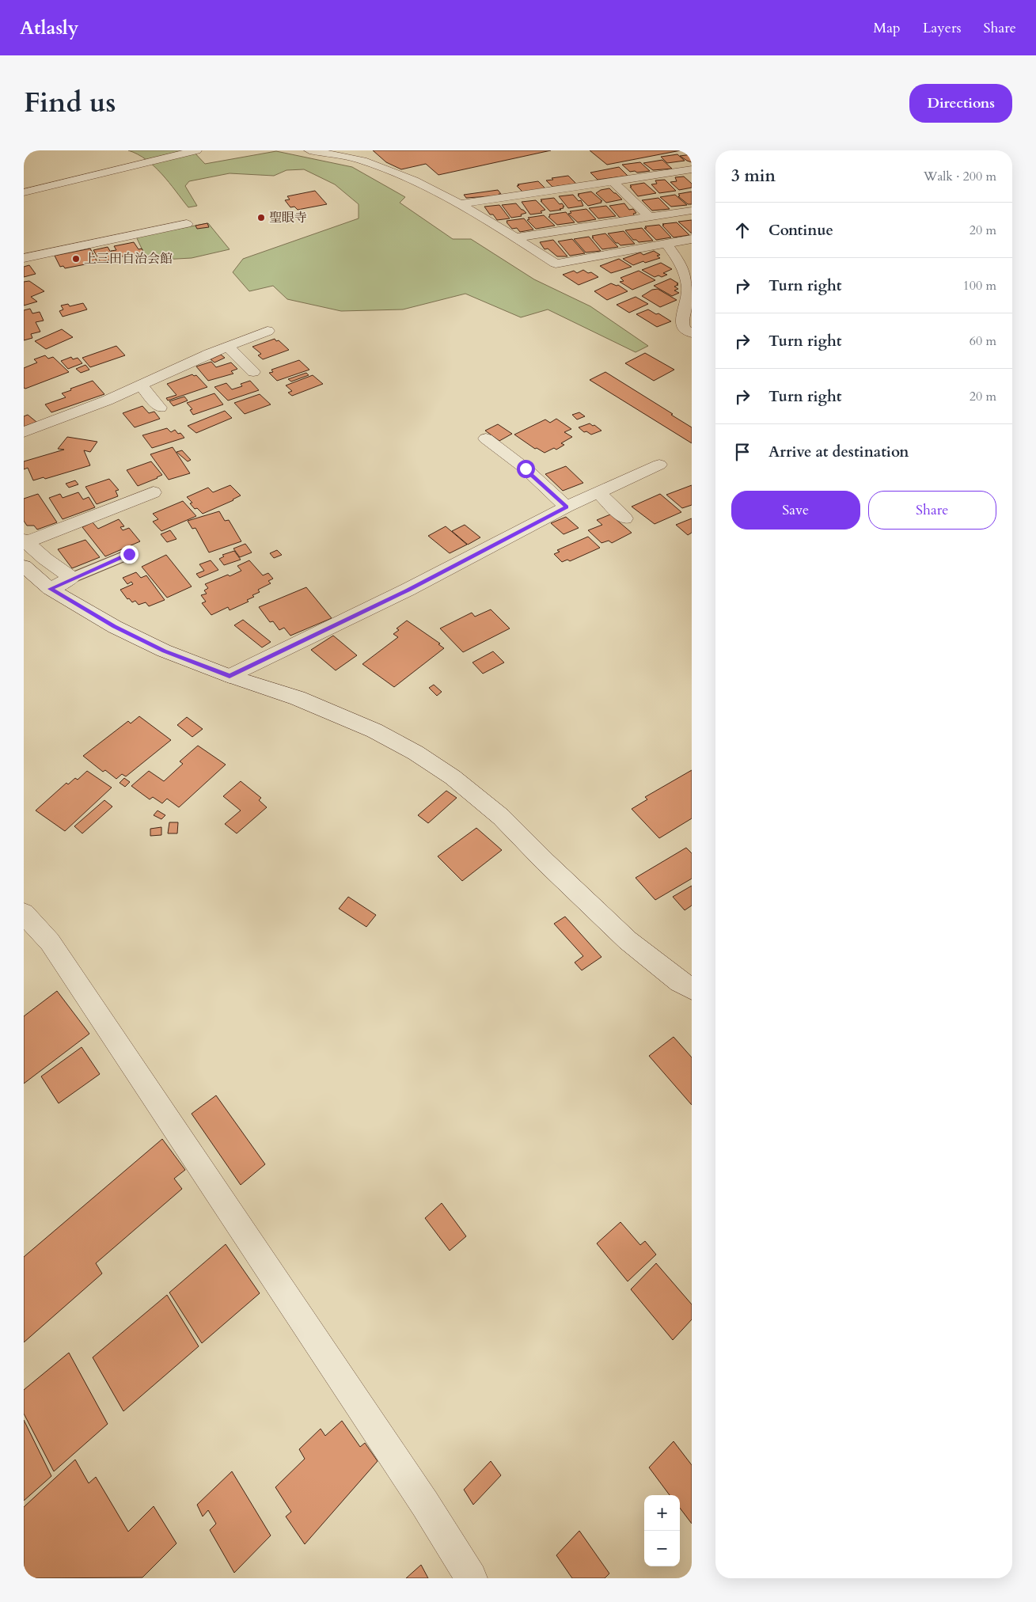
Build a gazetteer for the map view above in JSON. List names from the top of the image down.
{
  "places": ["聖眼寺", "上三田自治会館"],
  "page": {
    "header": "Atlasly",
    "nav": ["Map", "Layers", "Share"],
    "title": "Find us",
    "buttons": [
      "Directions",
      ["Save", "Share"]
    ],
    "heading": ["3 min", "Walk · 200 m"],
    "list": [
      ["Continue", "20 m"],
      ["Turn right", "100 m"],
      ["Turn right", "60 m"],
      ["Turn right", "20 m"],
      "Arrive at destination"
    ],
    "map_buttons": ["+", "−"]
  }
}
